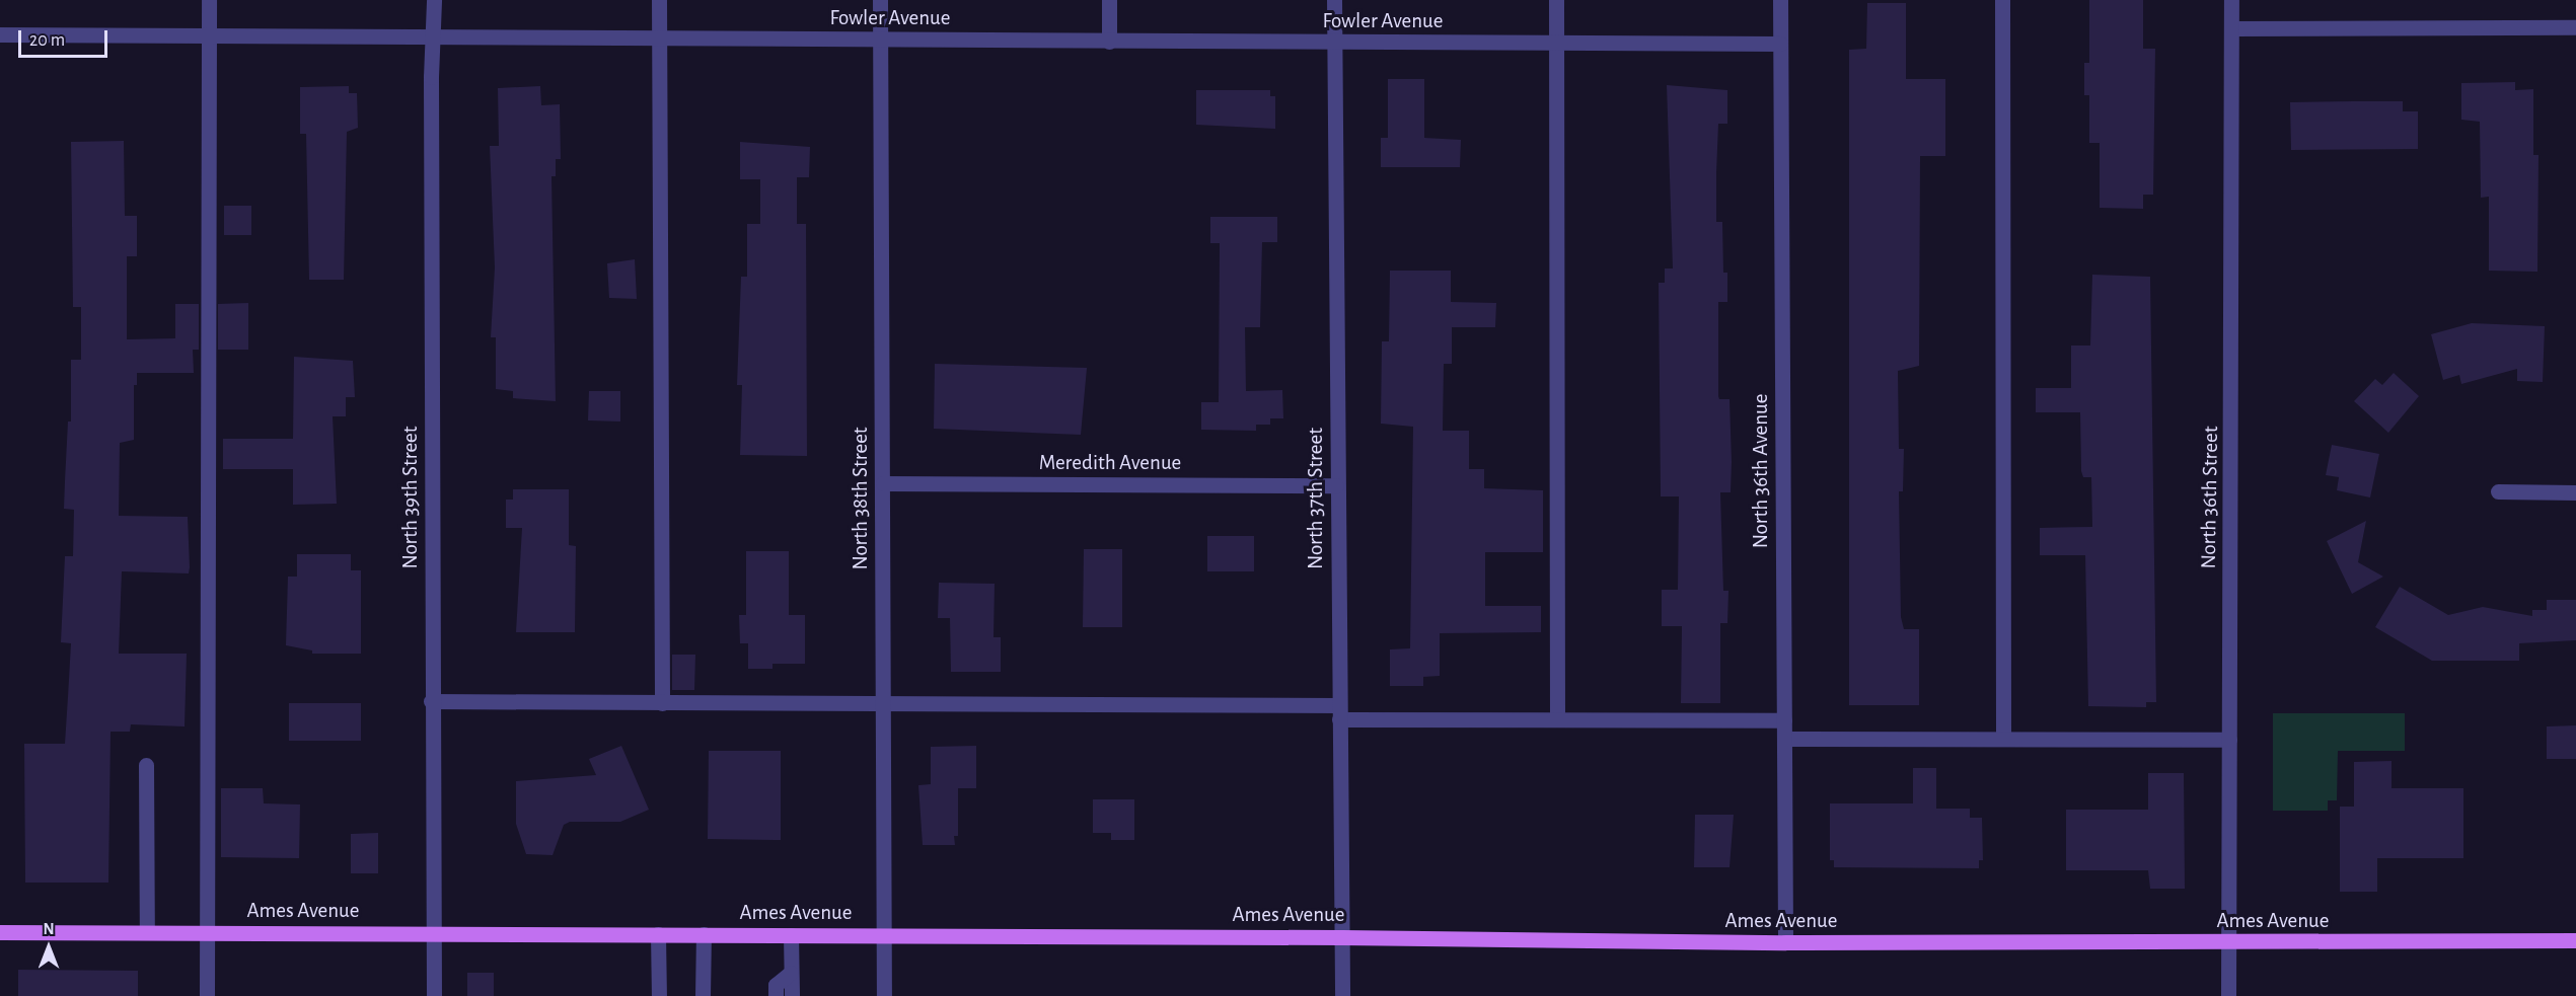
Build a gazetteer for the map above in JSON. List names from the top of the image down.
{
  "streets": {
    "main road": ["Ames Avenue"],
    "street": [
      "Fowler Avenue",
      "Meredith Avenue",
      "North 36th Avenue",
      "North 39th Street",
      "North 36th Street",
      "North 38th Street",
      "North 37th Street"
    ]
  },
  "crossings": [
    ["Fowler Avenue", "North 36th Avenue"],
    ["Fowler Avenue", "North 39th Street"],
    ["Fowler Avenue", "North 38th Street"],
    ["Fowler Avenue", "North 37th Street"],
    ["Meredith Avenue", "North 38th Street"],
    ["Meredith Avenue", "North 37th Street"],
    ["North 36th Avenue", "Ames Avenue"],
    ["North 39th Street", "Ames Avenue"],
    ["North 36th Street", "Ames Avenue"],
    ["North 38th Street", "Ames Avenue"],
    ["North 37th Street", "Ames Avenue"]
  ],
  "scale_bar": "20 m",
  "north": "top"
}
